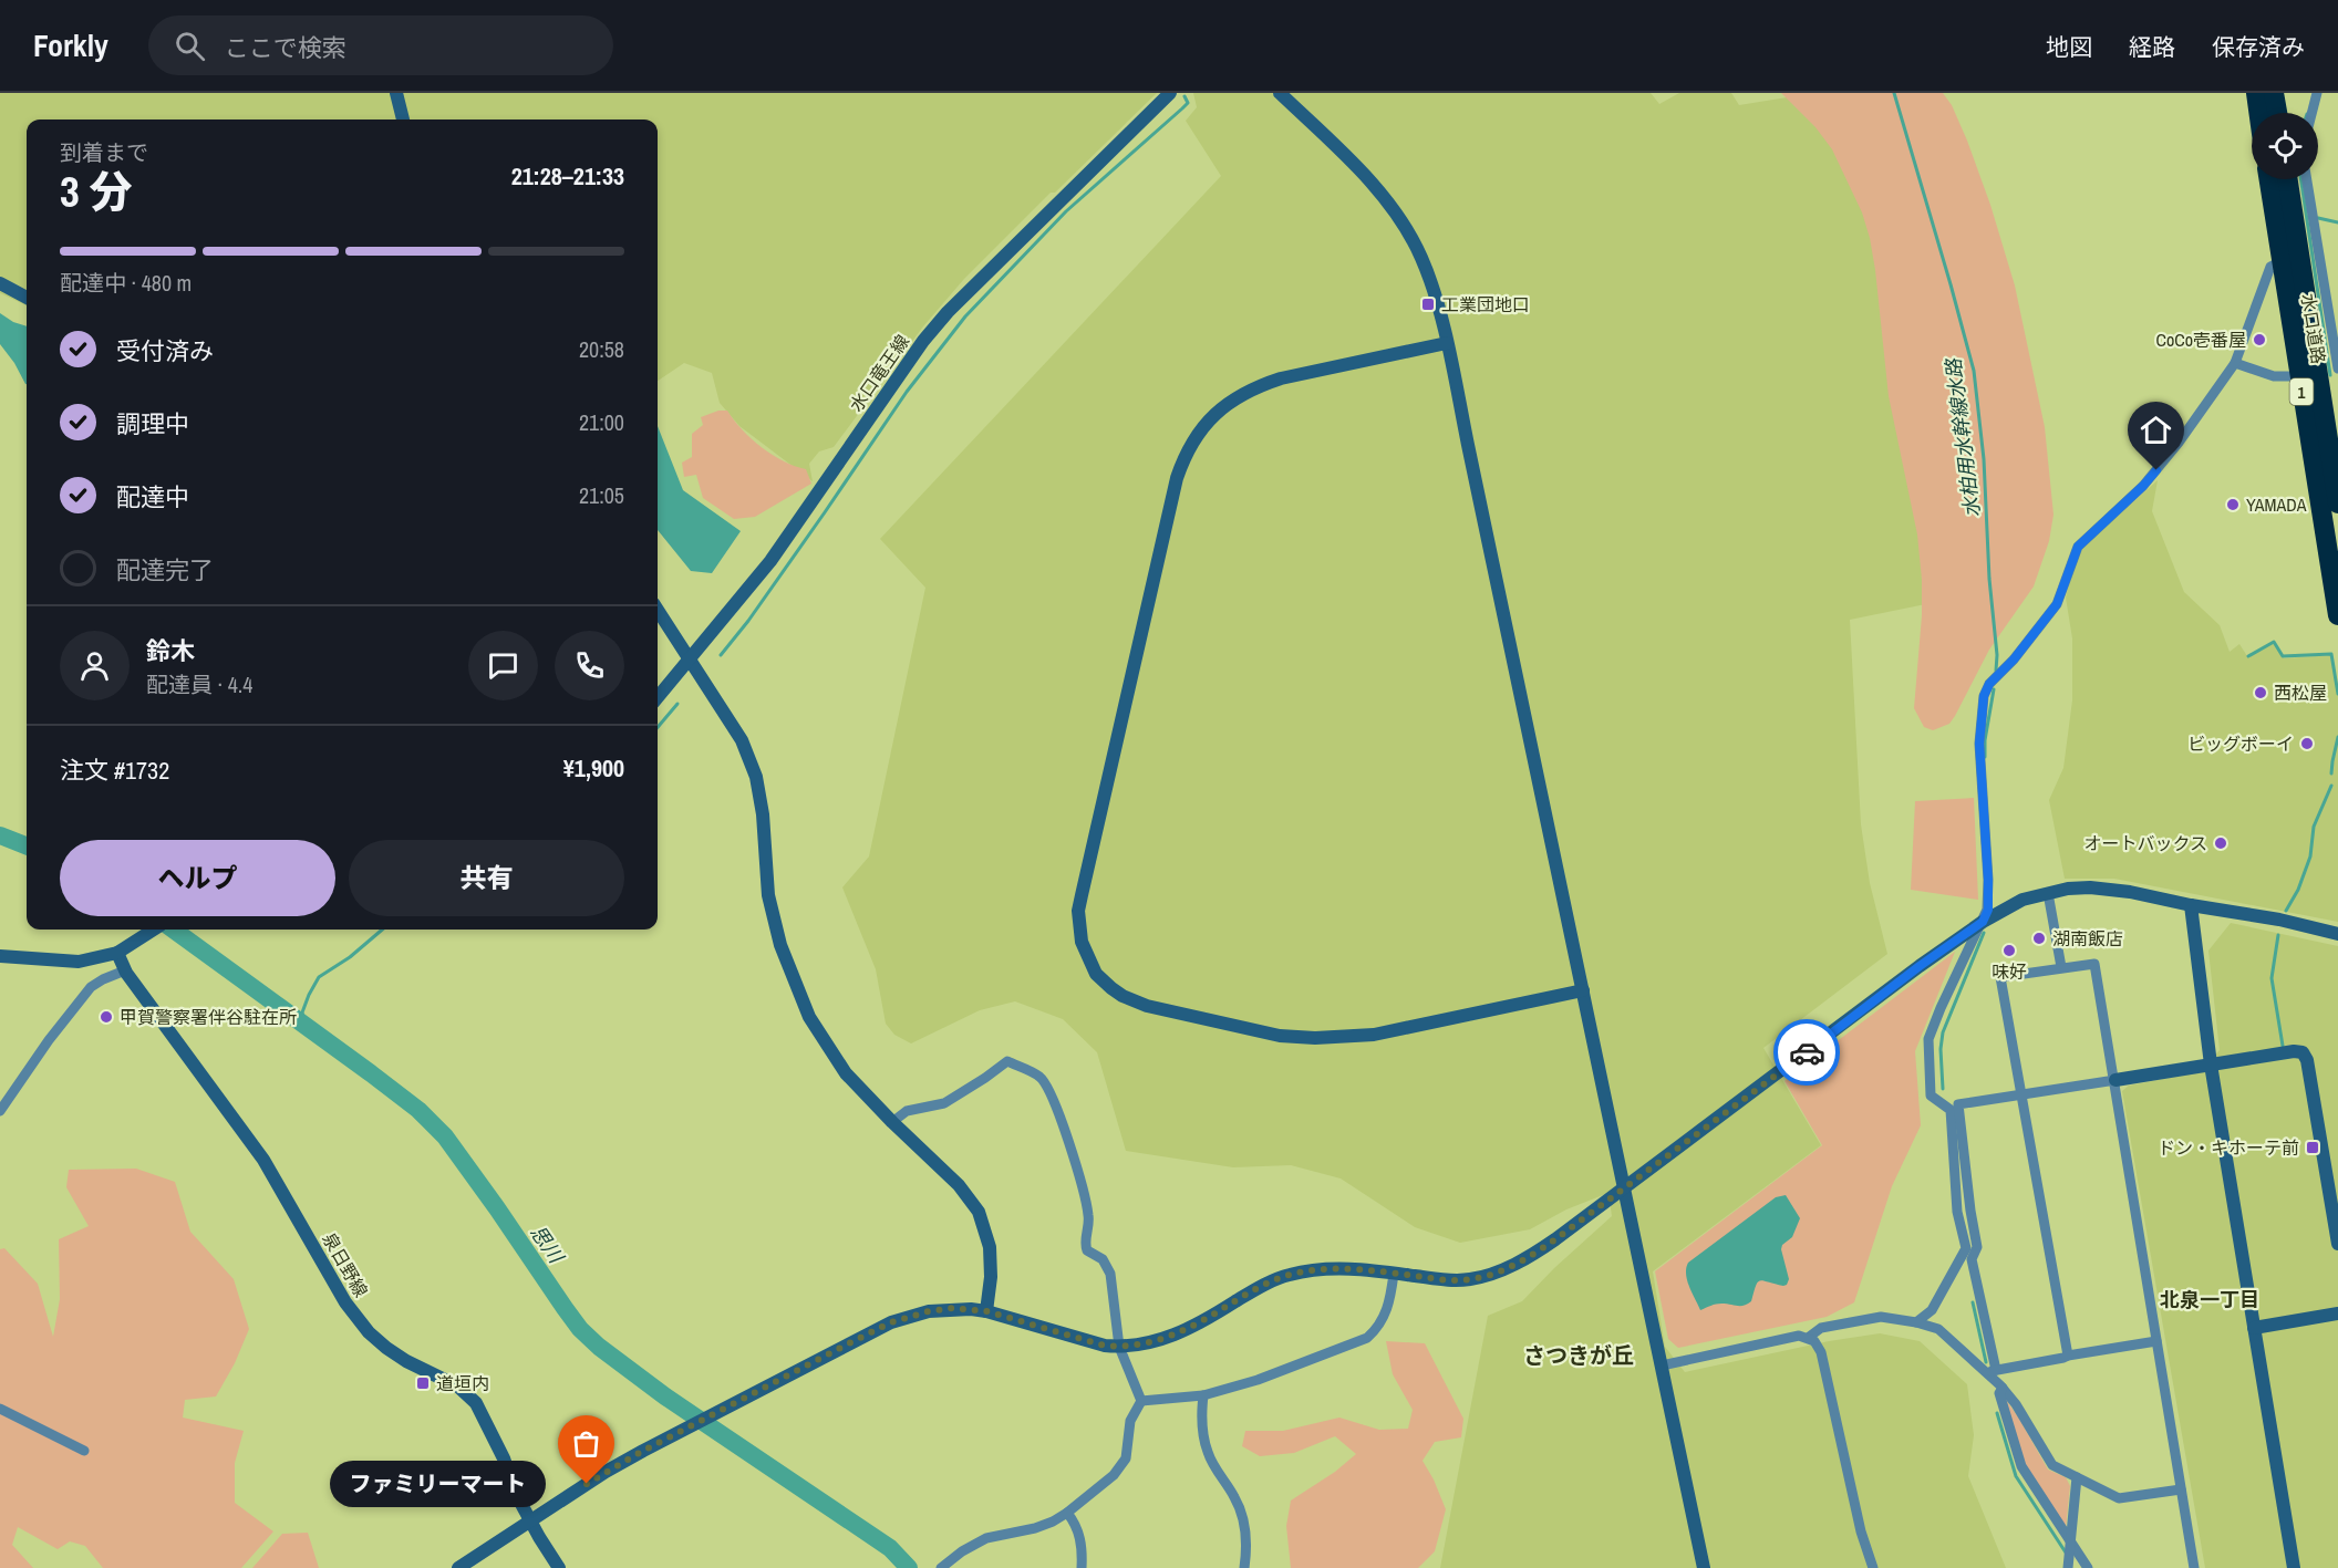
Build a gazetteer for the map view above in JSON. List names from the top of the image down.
{
  "streets": {
    "highway": ["水口道路", "1"],
    "street": ["水口竜王線", "泉日野線"]
  },
  "districts": ["北泉一丁目", "さつきが丘"],
  "water": ["水柏用水幹線水路", "思川"],
  "places": {
    "transit": ["工業団地口", "ドン・キホーテ前", "道垣内"],
    "other": [
      "CoCo壱番屋",
      "YAMADA",
      "西松屋",
      "ビッグボーイ",
      "オートバックス",
      "湖南飯店",
      "味好",
      "甲賀警察署伴谷駐在所",
      "ファミリーマート"
    ]
  },
  "page": {
    "header": "Forkly",
    "search": "ここで検索",
    "nav": ["地図", "経路", "保存済み"],
    "heading": ["3 分", "到着まで", "21:28–21:33"],
    "panel": [
      "鈴木",
      "配達員 · 4.4",
      "注文 #1732",
      "¥1,900"
    ],
    "bar": "配達中 · 480 m",
    "list": [
      ["受付済み", "20:58"],
      ["調理中", "21:00"],
      ["配達中", "21:05"],
      "配達完了"
    ],
    "buttons": ["ヘルプ", "共有"],
    "bubble": "ファミリーマート"
  }
}
